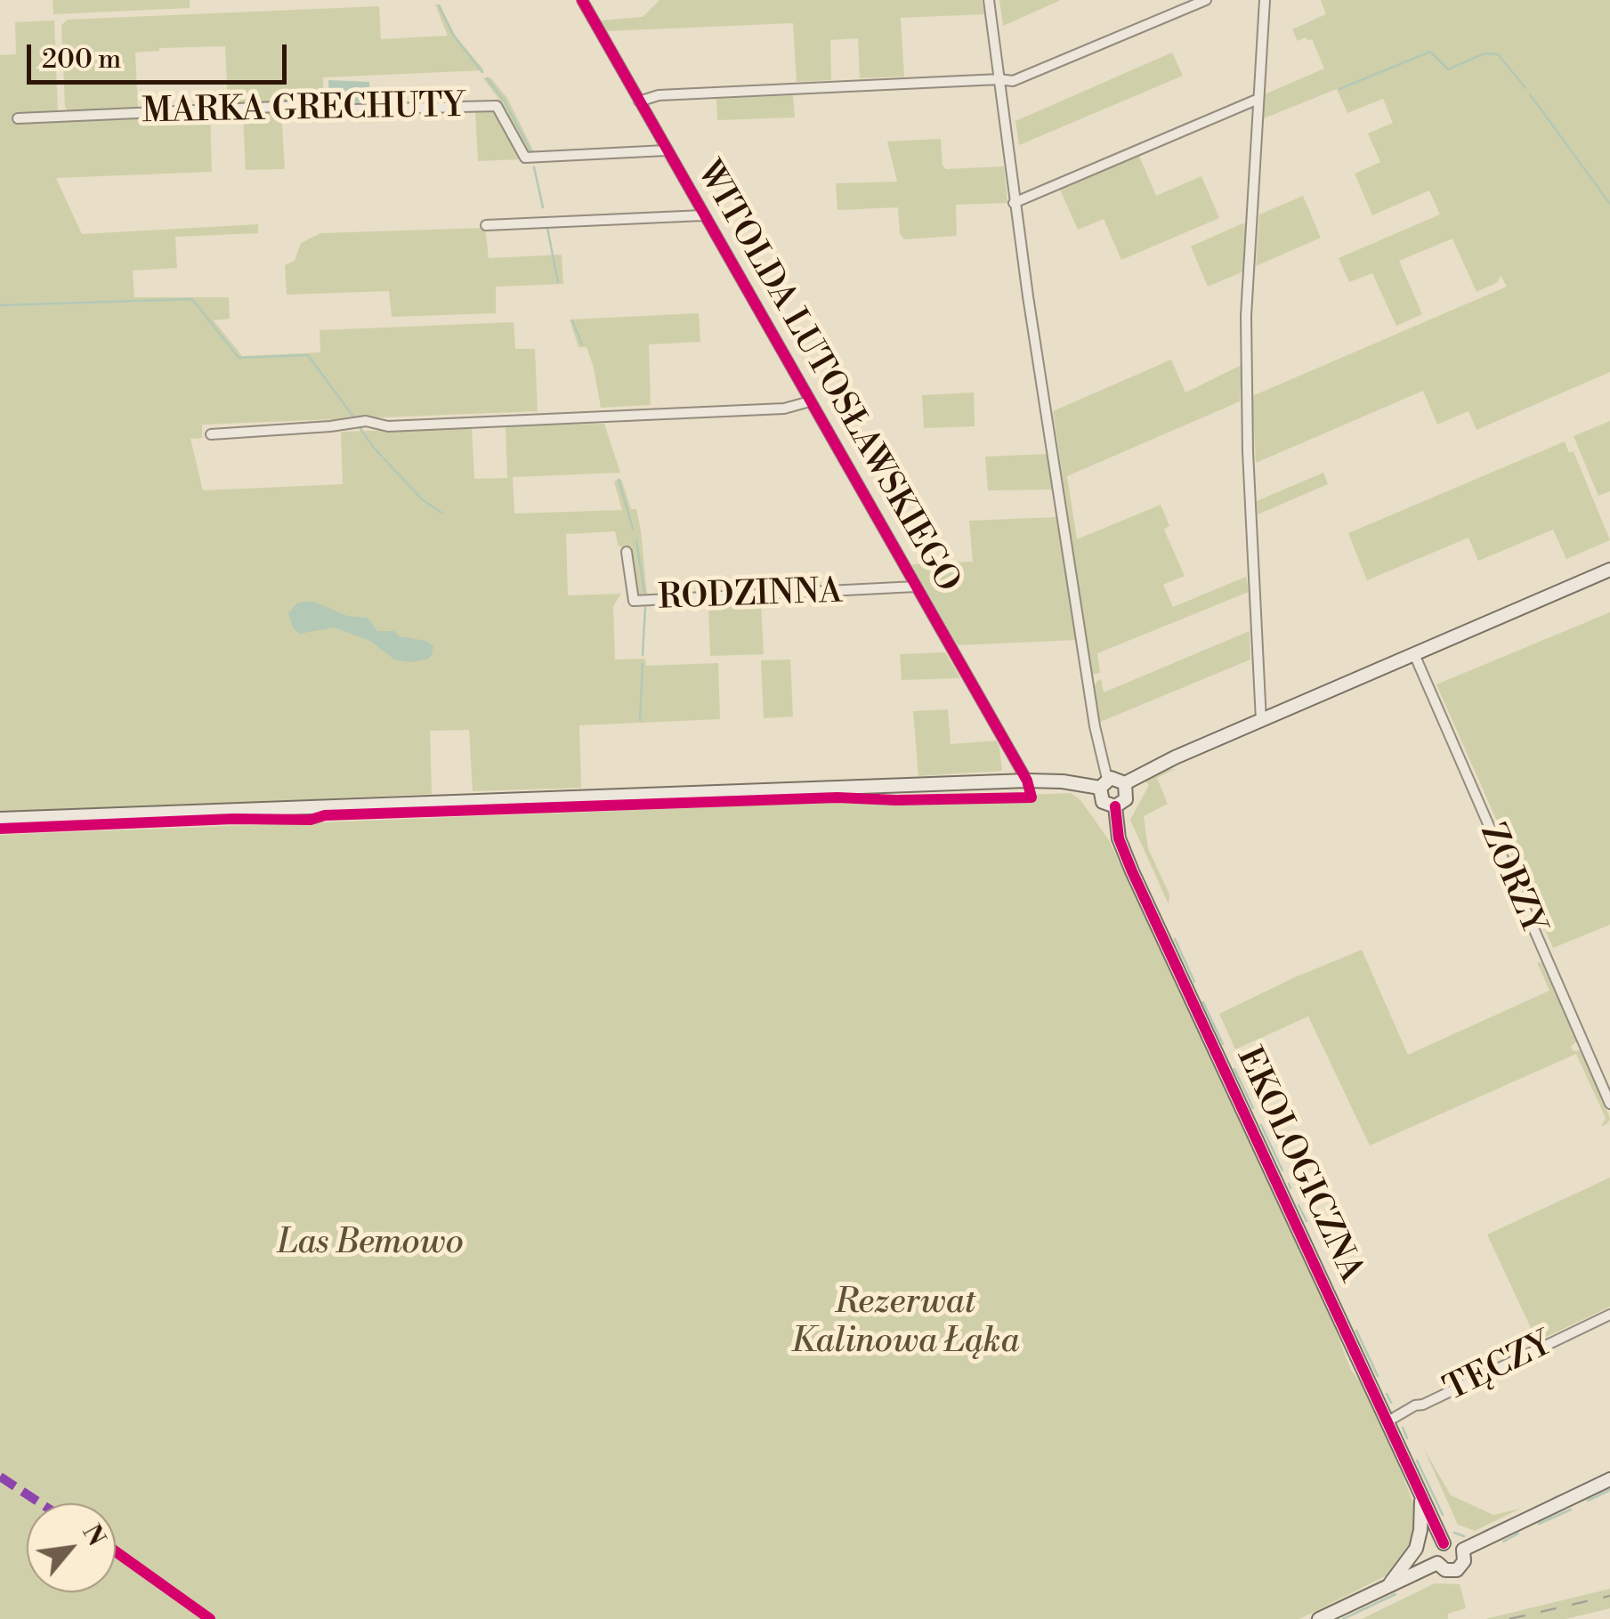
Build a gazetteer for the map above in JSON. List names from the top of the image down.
{
  "streets": {
    "main road": ["EKOLOGICZNA"],
    "street": [
      "MARKA GRECHUTY",
      "WITOLDA LUTOSŁAWSKIEGO",
      "RODZINNA",
      "ZORZY",
      "TĘCZY"
    ]
  },
  "crossings": [
    ["MARKA GRECHUTY", "WITOLDA LUTOSŁAWSKIEGO"],
    ["WITOLDA LUTOSŁAWSKIEGO", "RODZINNA"],
    ["EKOLOGICZNA", "TĘCZY"]
  ],
  "parks": ["Las Bemowo", "Rezerwat Kalinowa Łąka"],
  "scale_bar": "200 m",
  "north": "top right"
}
